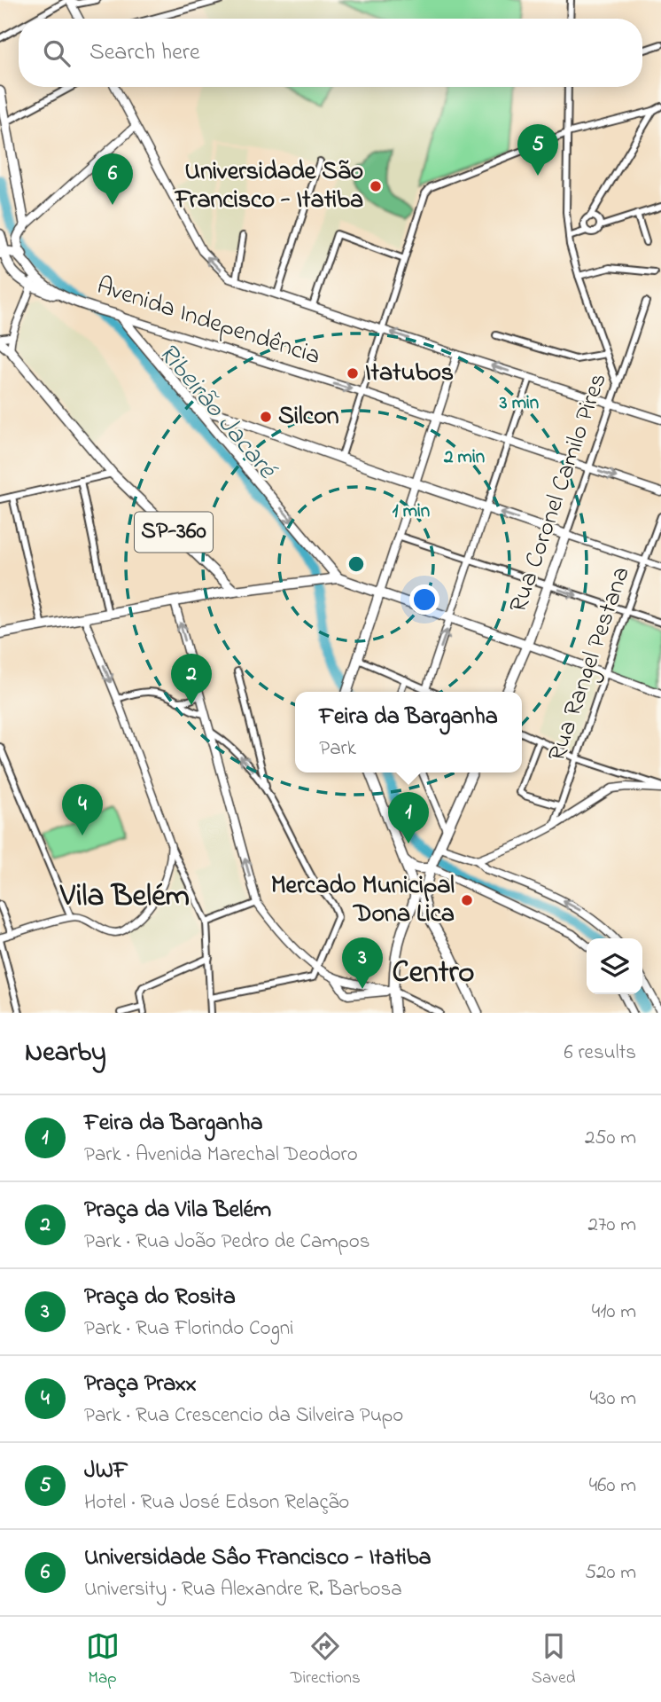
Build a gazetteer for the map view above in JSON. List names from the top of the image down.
{
  "streets": {
    "main road": ["Avenida Independência", "Rua Coronel Camilo Pires", "SP-360"],
    "street": ["Rua Rangel Pestana"]
  },
  "crossings": [
    ["Avenida Independência", "Rua Coronel Camilo Pires"]
  ],
  "one_way": ["Avenida Independência"],
  "districts": ["Vila Belém", "Centro"],
  "water": ["Ribeirão Jacaré"],
  "places": [
    "Universidade São Francisco - Itatiba",
    "Itatubos",
    "Silcon",
    "Mercado Municipal Dona Lica"
  ],
  "page": {
    "search": "Search here",
    "pins": [
      "5",
      "6",
      "2",
      "4",
      "1",
      "3"
    ],
    "popup": ["Feira da Barganha", "Park"],
    "heading": ["Nearby", "6 results"],
    "list": [
      {
        "mark": "1",
        "name": "Feira da Barganha",
        "note": "Park · Avenida Marechal Deodoro",
        "value": "250 m"
      },
      {
        "mark": "2",
        "name": "Praça da Vila Belém",
        "note": "Park · Rua João Pedro de Campos",
        "value": "270 m"
      },
      {
        "mark": "3",
        "name": "Praça do Rosita",
        "note": "Park · Rua Florindo Cogni",
        "value": "410 m"
      },
      {
        "mark": "4",
        "name": "Praça Praxx",
        "note": "Park · Rua Crescencio da Silveira Pupo",
        "value": "430 m"
      },
      {
        "mark": "5",
        "name": "JWF",
        "note": "Hotel · Rua José Edson Relação",
        "value": "460 m"
      },
      {
        "mark": "6",
        "name": "Universidade Sâo Francisco - Itatiba",
        "note": "University · Rua Alexandre R. Barbosa",
        "value": "520 m"
      }
    ],
    "nav": ["Map", "Directions", "Saved"]
  },
  "rings": ["3 min", "2 min", "1 min"]
}
